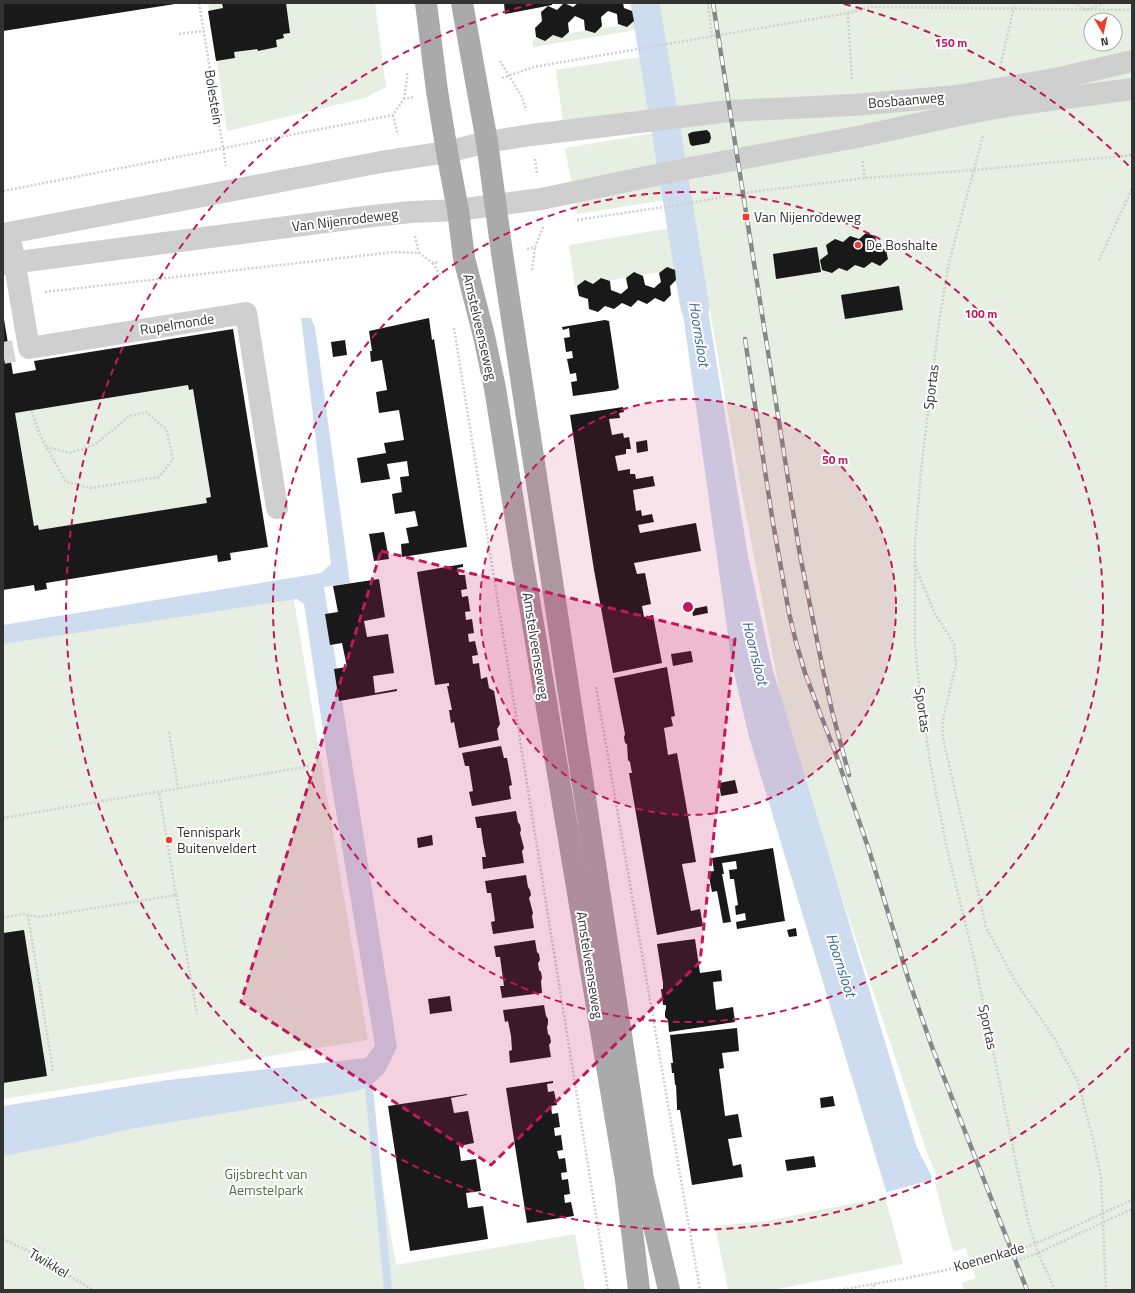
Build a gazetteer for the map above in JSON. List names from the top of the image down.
{
  "streets": {
    "main road": ["Amstelveenseweg"],
    "street": ["Bosbaanweg", "Van Nijenrodeweg", "Rupelmonde"],
    "path": [
      "Bolestein",
      "Sportas",
      "Koenenkade",
      "Twikkel"
    ]
  },
  "crossings": [
    ["Bosbaanweg", "Van Nijenrodeweg"],
    ["Bosbaanweg", "Amstelveenseweg"],
    ["Van Nijenrodeweg", "Rupelmonde"],
    ["Van Nijenrodeweg", "Amstelveenseweg"],
    ["Sportas", "Koenenkade"]
  ],
  "water": ["Hoornsloot"],
  "parks": ["Gijsbrecht van Aemstelpark"],
  "places": {
    "transit": ["Van Nijenrodeweg"],
    "other": ["De Boshalte", "Tennispark Buitenveldert"]
  },
  "north": "bottom",
  "rings": ["150 m", "100 m", "50 m"]
}
